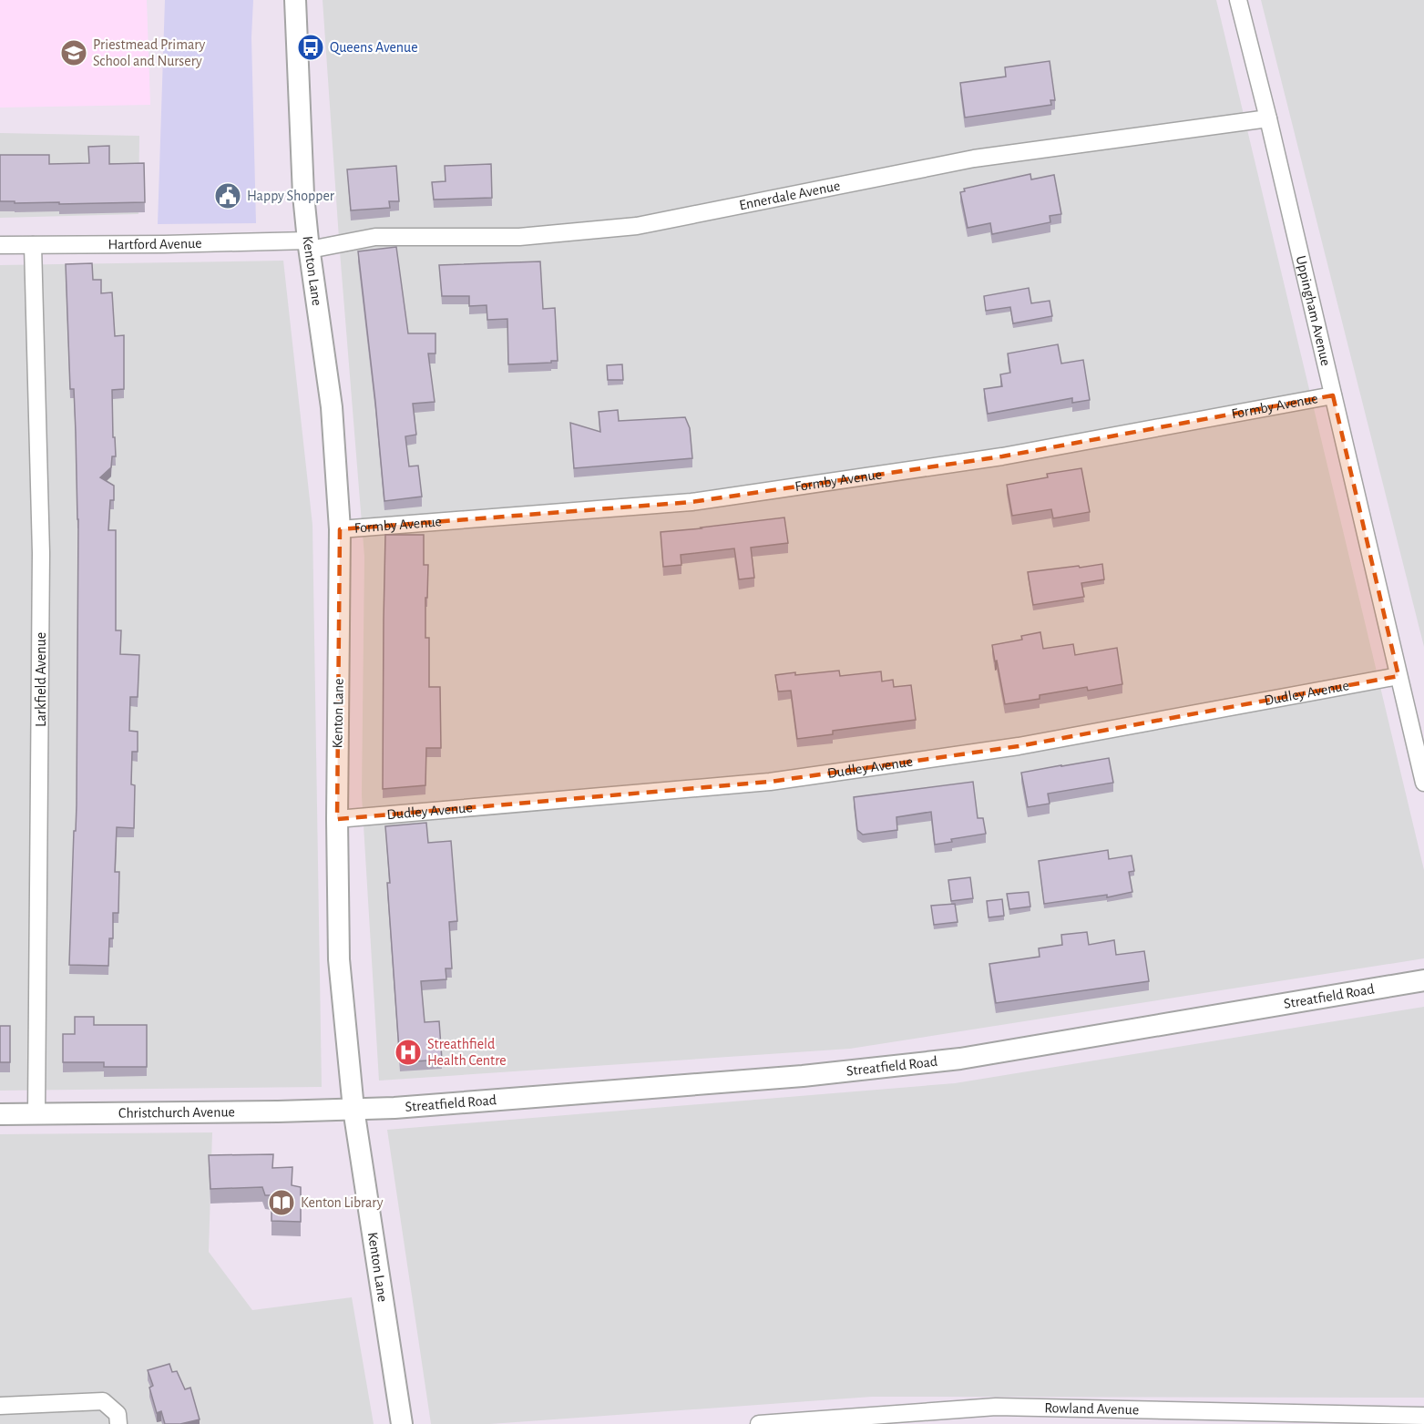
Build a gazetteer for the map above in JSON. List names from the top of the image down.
{
  "streets": {
    "street": [
      "Ennerdale Avenue",
      "Hartford Avenue",
      "Kenton Lane",
      "Uppingham Avenue",
      "Formby Avenue",
      "Larkfield Avenue",
      "Dudley Avenue",
      "Streatfield Road",
      "Christchurch Avenue",
      "Rowland Avenue"
    ]
  },
  "crossings": [
    ["Ennerdale Avenue", "Hartford Avenue"],
    ["Ennerdale Avenue", "Kenton Lane"],
    ["Ennerdale Avenue", "Uppingham Avenue"],
    ["Hartford Avenue", "Kenton Lane"],
    ["Hartford Avenue", "Larkfield Avenue"],
    ["Kenton Lane", "Formby Avenue"],
    ["Kenton Lane", "Dudley Avenue"],
    ["Kenton Lane", "Streatfield Road"],
    ["Kenton Lane", "Christchurch Avenue"],
    ["Uppingham Avenue", "Formby Avenue"],
    ["Uppingham Avenue", "Dudley Avenue"],
    ["Larkfield Avenue", "Christchurch Avenue"],
    ["Streatfield Road", "Christchurch Avenue"]
  ],
  "places": {
    "bus stop": ["Queens Avenue"],
    "school or university": ["Priestmead Primary School and Nursery"],
    "public building": ["Happy Shopper"],
    "hospital": ["Streathfield Health Centre"],
    "library": ["Kenton Library"]
  }
}
